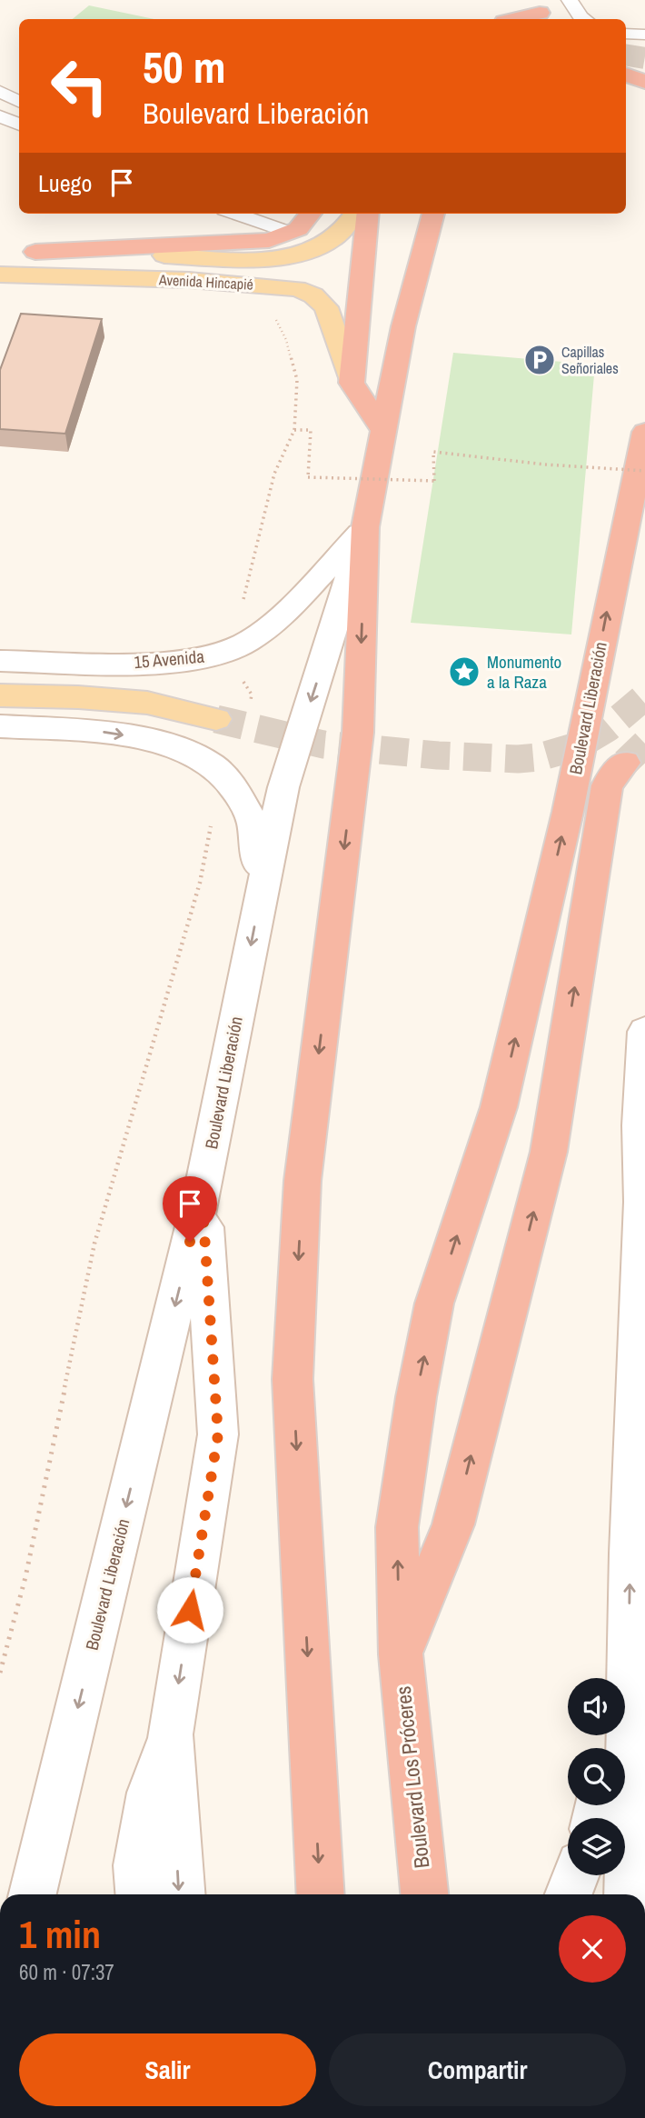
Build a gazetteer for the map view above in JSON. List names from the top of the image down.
{
  "streets": {
    "highway": ["Boulevard Liberación", "Boulevard Los Próceres"],
    "main road": ["Avenida Hincapié", "15 Avenida"]
  },
  "crossings": [
    ["15 Avenida", "Boulevard Liberación"],
    ["Boulevard Liberación", "Boulevard Los Próceres"]
  ],
  "places": {
    "parking": ["Capillas Señoriales"],
    "place": ["Monumento a la Raza"]
  },
  "page": {
    "turn": ["50 m", "Boulevard Liberación"],
    "then": "Luego",
    "heading": ["1 min", "60 m · 07:37"],
    "buttons": ["Salir", "Compartir"]
  }
}
